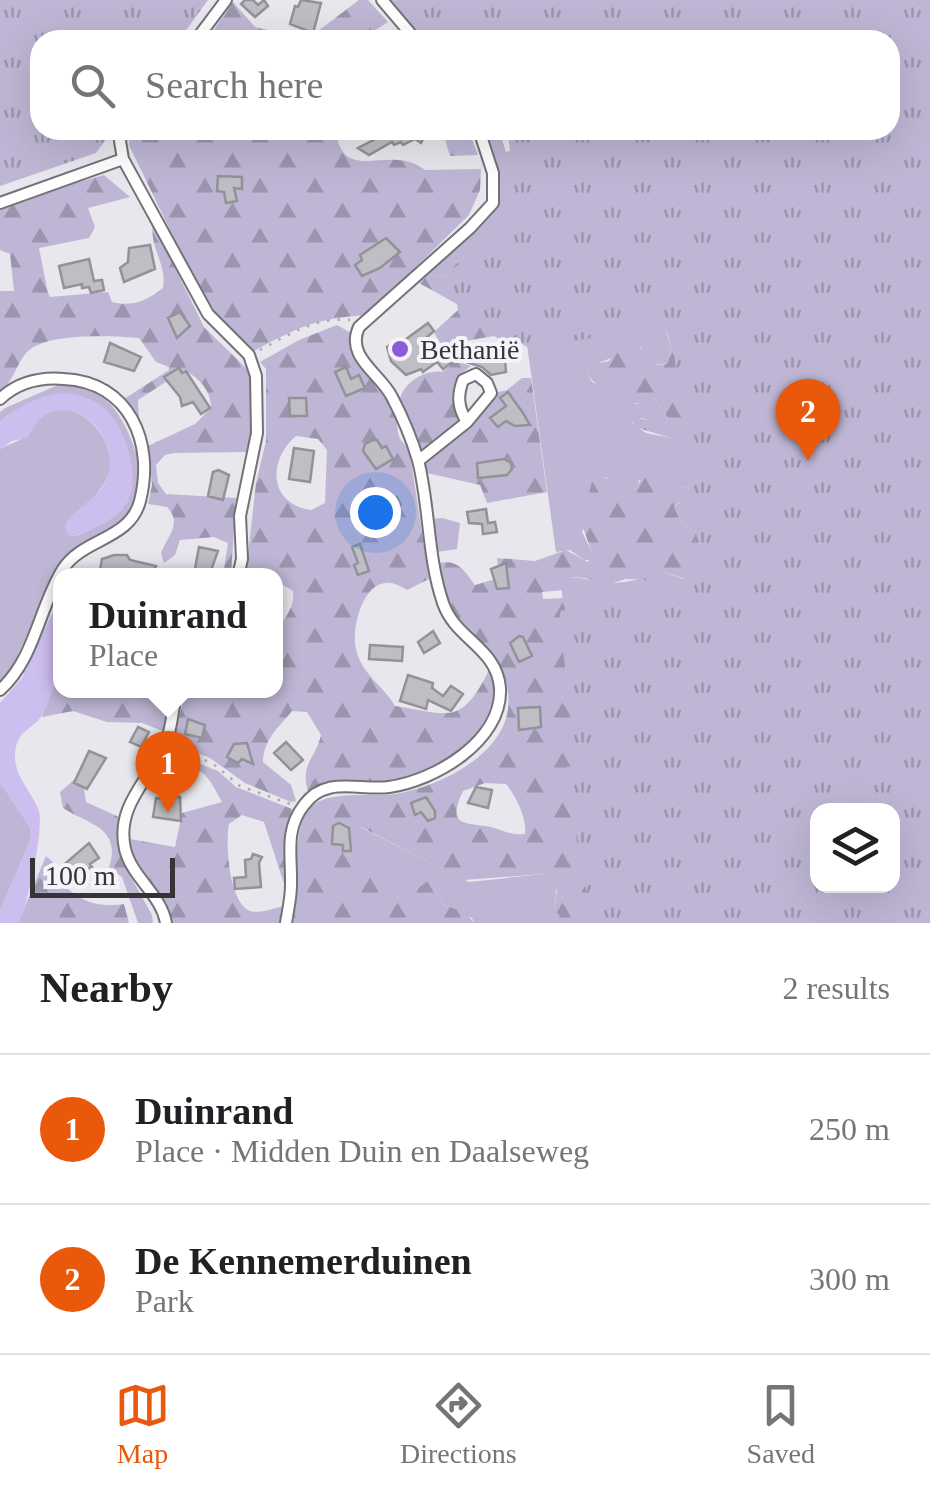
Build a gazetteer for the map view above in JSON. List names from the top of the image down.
{
  "places": ["Bethanië"],
  "scale_bar": "100 m",
  "page": {
    "search": "Search here",
    "pins": ["2", "1"],
    "popup": ["Duinrand", "Place"],
    "scale": "100 m",
    "heading": ["Nearby", "2 results"],
    "list": [
      {
        "mark": "1",
        "name": "Duinrand",
        "note": "Place · Midden Duin en Daalseweg",
        "value": "250 m"
      },
      {
        "mark": "2",
        "name": "De Kennemerduinen",
        "note": "Park",
        "value": "300 m"
      }
    ],
    "nav": ["Map", "Directions", "Saved"]
  }
}
